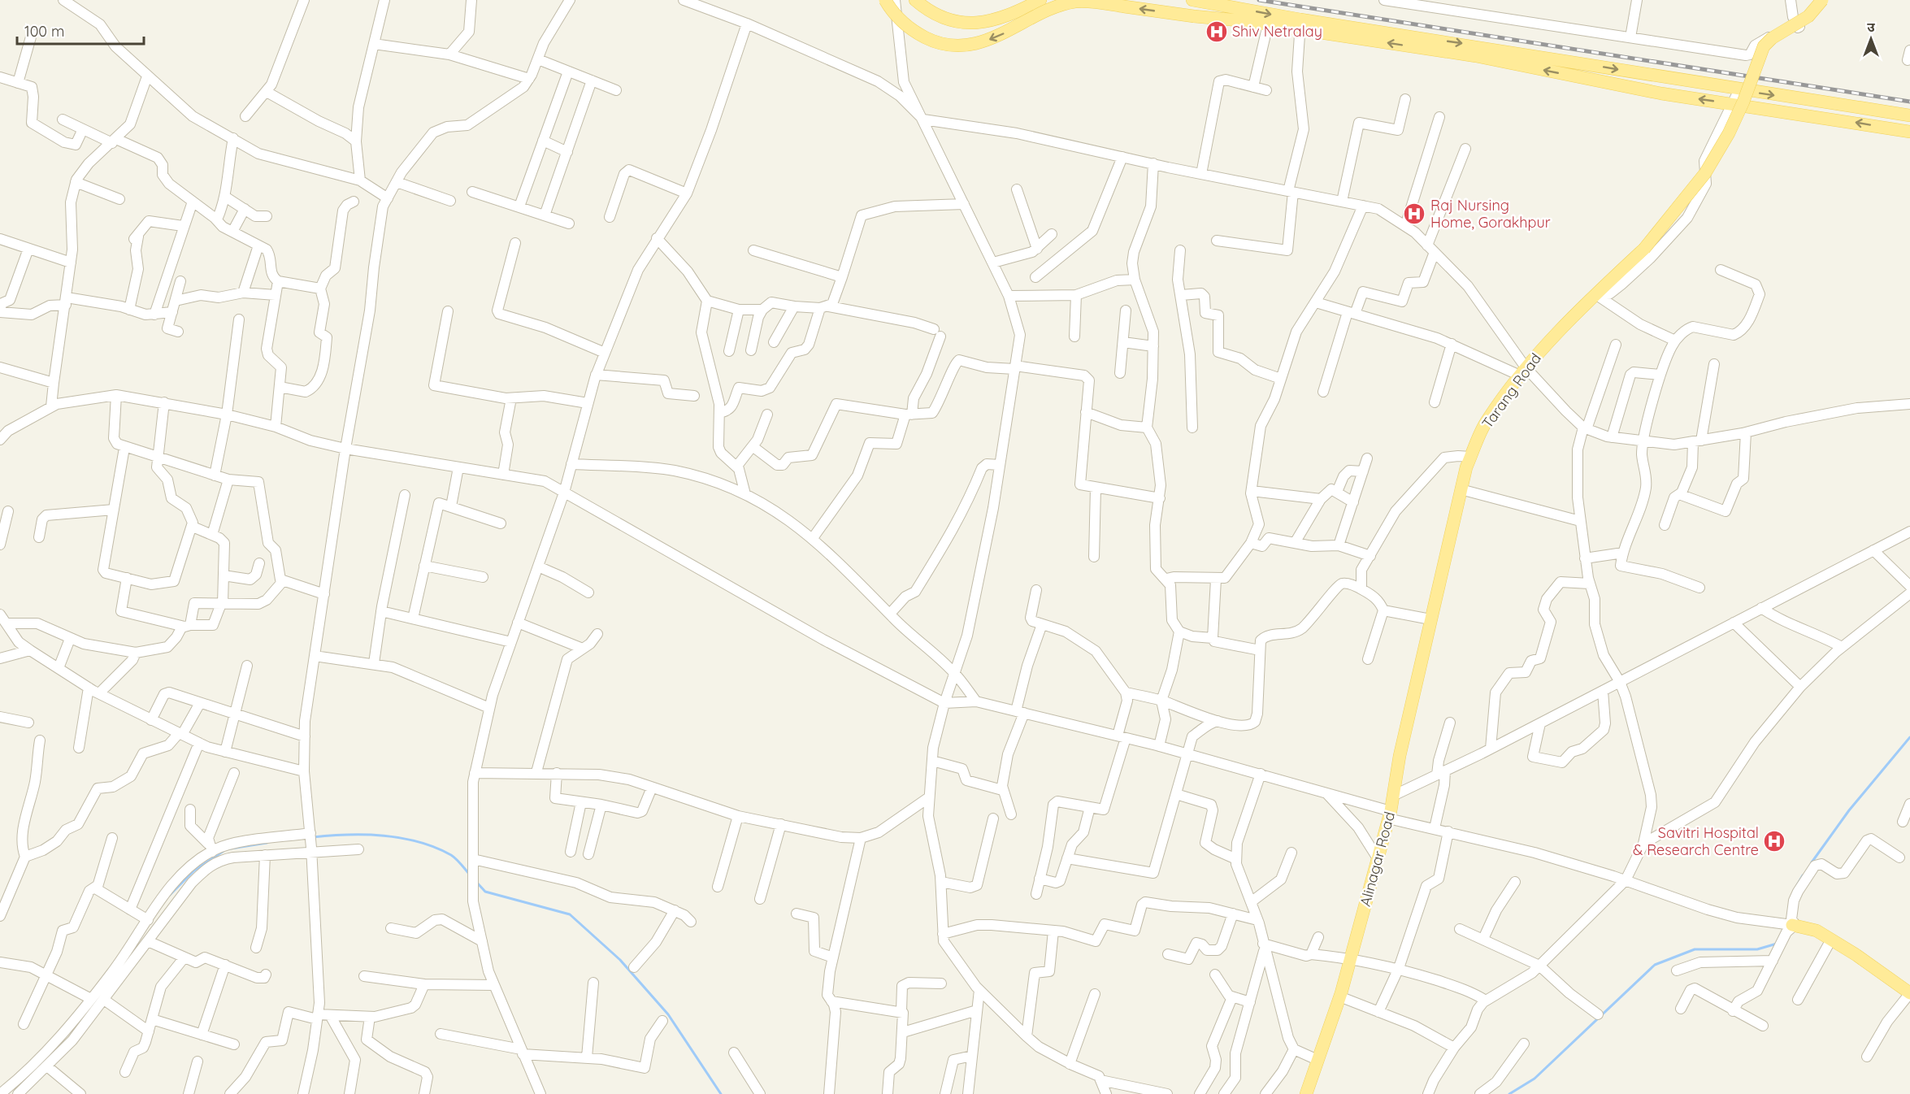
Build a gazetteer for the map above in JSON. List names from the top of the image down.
{
  "streets": {
    "main road": ["Tarang Road", "Alinagar Road"]
  },
  "crossings": [
    ["Tarang Road", "Alinagar Road"]
  ],
  "places": {
    "hospital": ["Shiv Netralay", "Raj Nursing Home, Gorakhpur", "Savitri Hospital & Research Centre"]
  },
  "scale_bar": "100 m",
  "north": "top"
}
